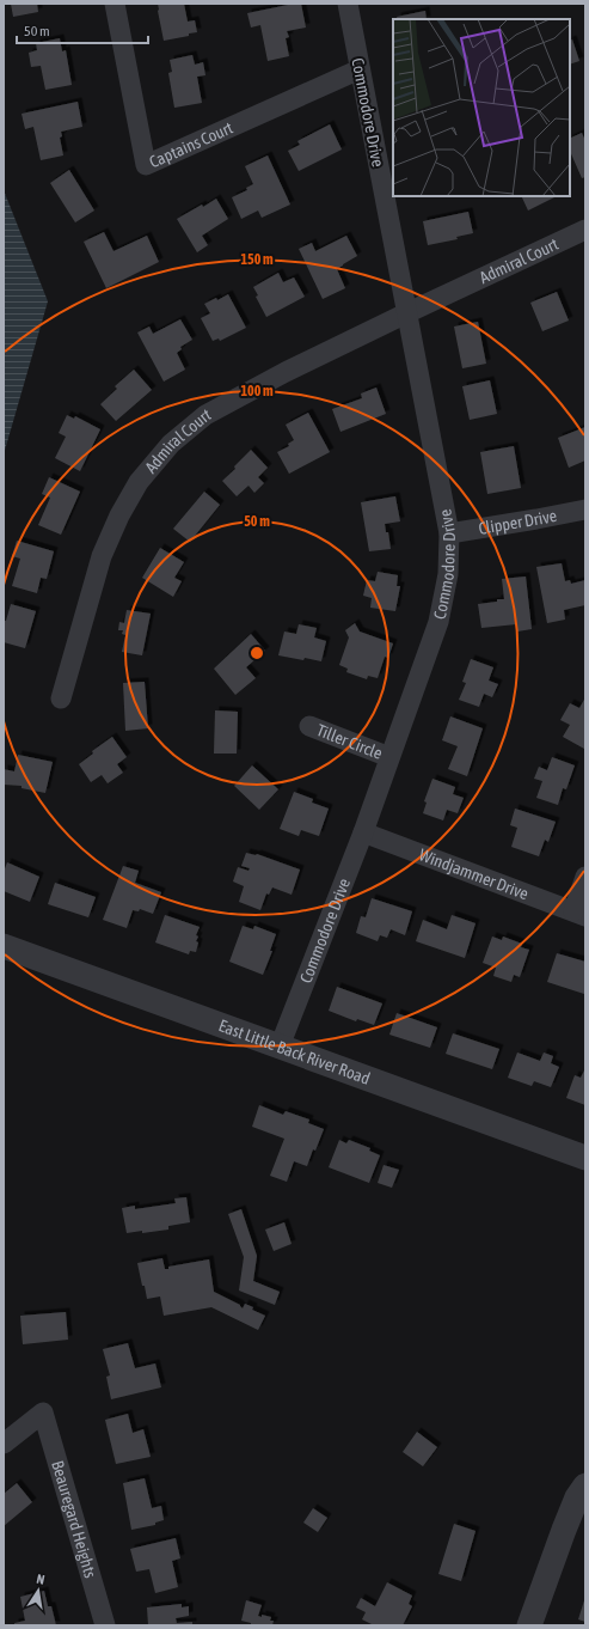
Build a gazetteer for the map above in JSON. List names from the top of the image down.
{
  "streets": {
    "street": [
      "Commodore Drive",
      "Captains Court",
      "Admiral Court",
      "Clipper Drive",
      "Tiller Circle",
      "Windjammer Drive",
      "East Little Back River Road",
      "Beauregard Heights"
    ]
  },
  "crossings": [
    ["Commodore Drive", "Captains Court"],
    ["Commodore Drive", "Admiral Court"],
    ["Commodore Drive", "Clipper Drive"],
    ["Commodore Drive", "Tiller Circle"],
    ["Commodore Drive", "Windjammer Drive"],
    ["Commodore Drive", "East Little Back River Road"]
  ],
  "scale_bar": "50 m",
  "north": "top",
  "rings": ["150 m", "100 m", "50 m"]
}
